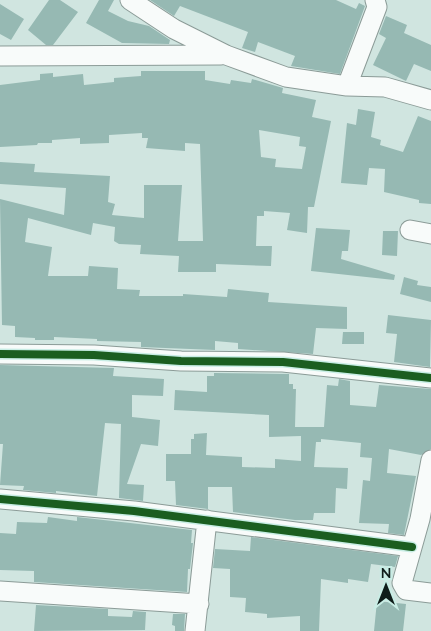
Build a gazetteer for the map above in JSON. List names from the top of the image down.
{
  "north": "top"
}
